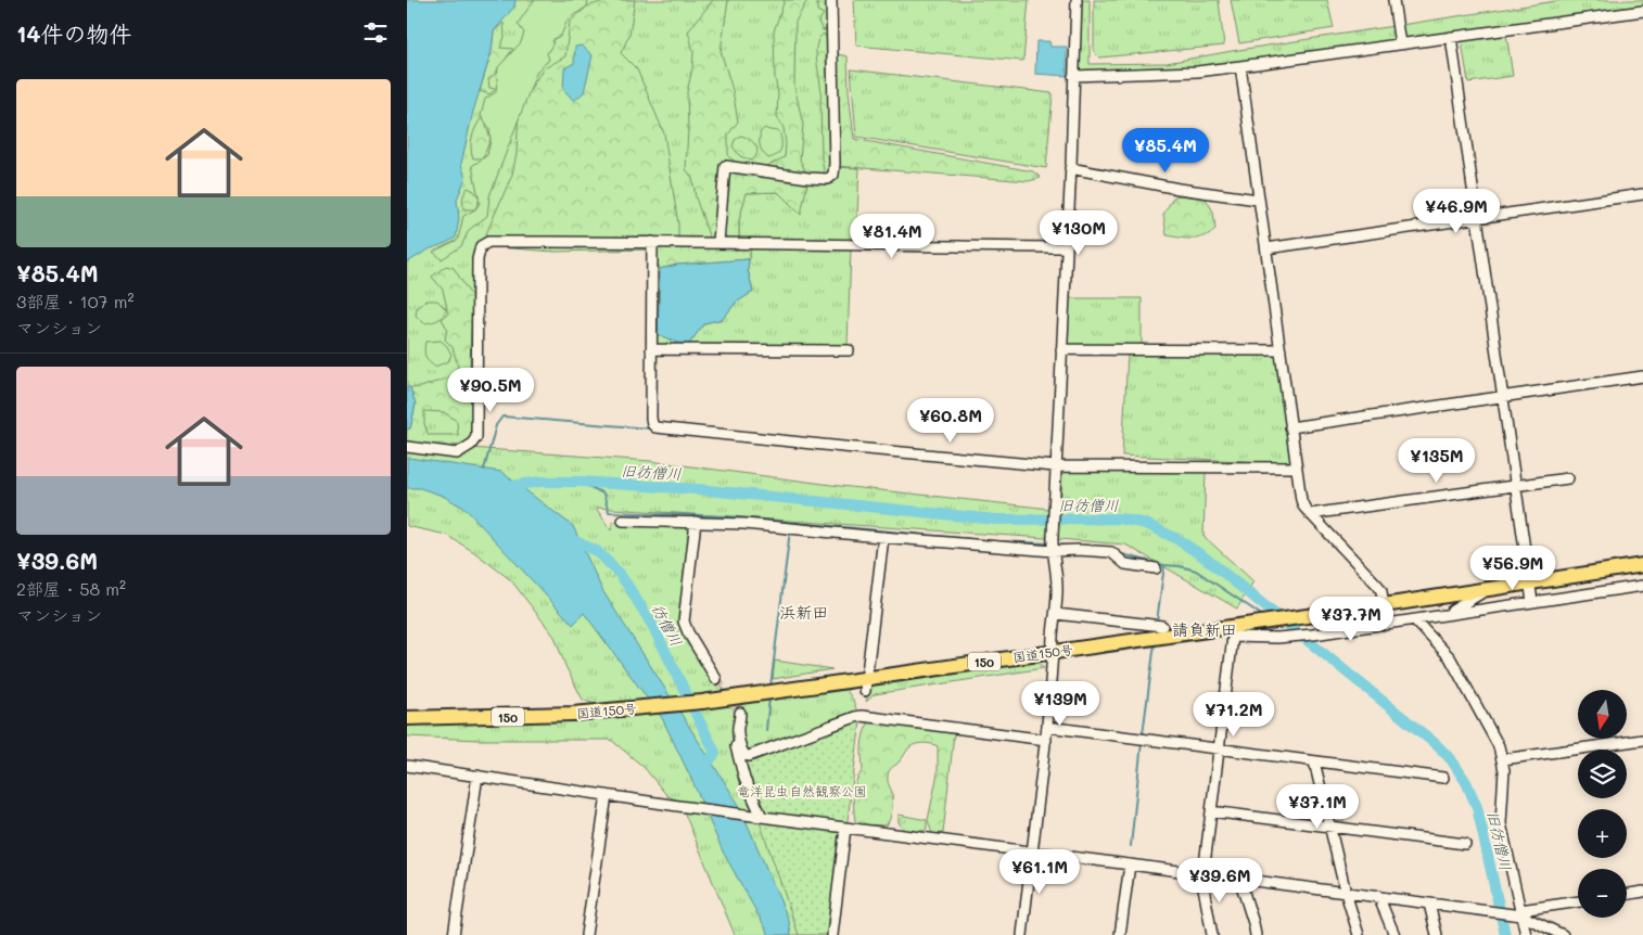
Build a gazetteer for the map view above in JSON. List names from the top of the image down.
{
  "streets": {
    "highway": ["国道150号", "150"]
  },
  "districts": ["浜新田", "請負新田"],
  "water": ["旧彷僧川", "彷僧川"],
  "parks": ["竜洋昆虫自然観察公園"],
  "north": "bottom",
  "page": {
    "heading": "14件の物件",
    "list": [
      {
        "name": "¥85.4M",
        "note": "3部屋 · 107 m² · マンション"
      },
      {
        "name": "¥39.6M",
        "note": "2部屋 · 58 m² · マンション"
      }
    ],
    "price": [
      "¥85.4M",
      "¥46.9M",
      "¥130M",
      "¥81.4M",
      "¥90.5M",
      "¥60.8M",
      "¥135M",
      "¥56.9M",
      "¥37.7M",
      "¥139M",
      "¥71.2M",
      "¥37.1M",
      "¥61.1M",
      "¥39.6M"
    ],
    "map_buttons": ["+", "−"]
  }
}
